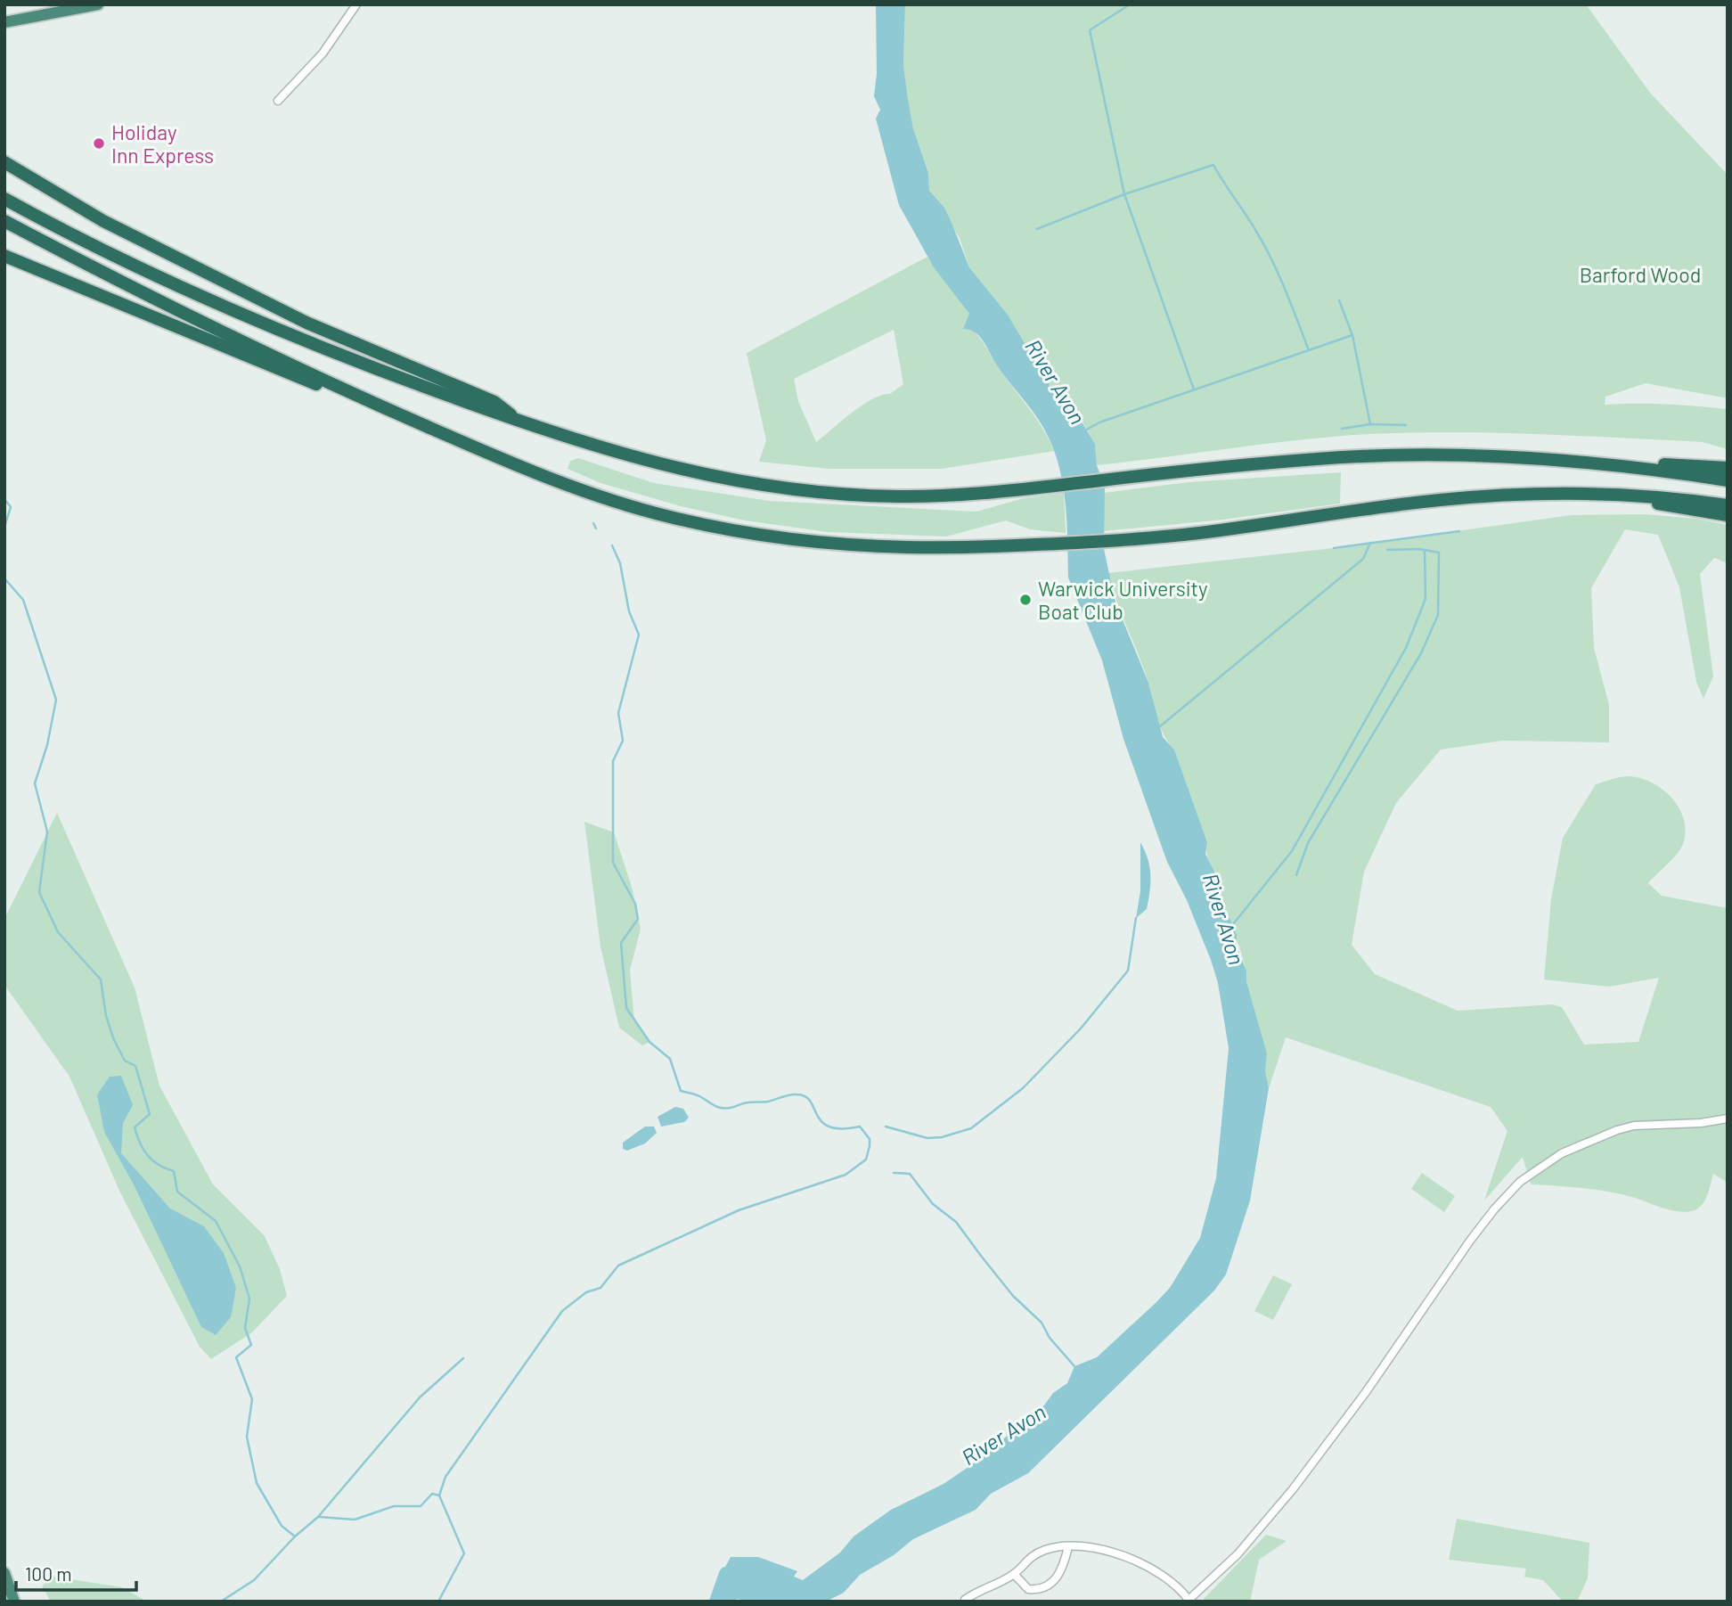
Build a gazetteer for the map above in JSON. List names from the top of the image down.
{
  "water": ["River Avon"],
  "parks": ["Barford Wood"],
  "places": ["Holiday Inn Express", "Warwick University Boat Club"],
  "scale_bar": "100 m"
}
